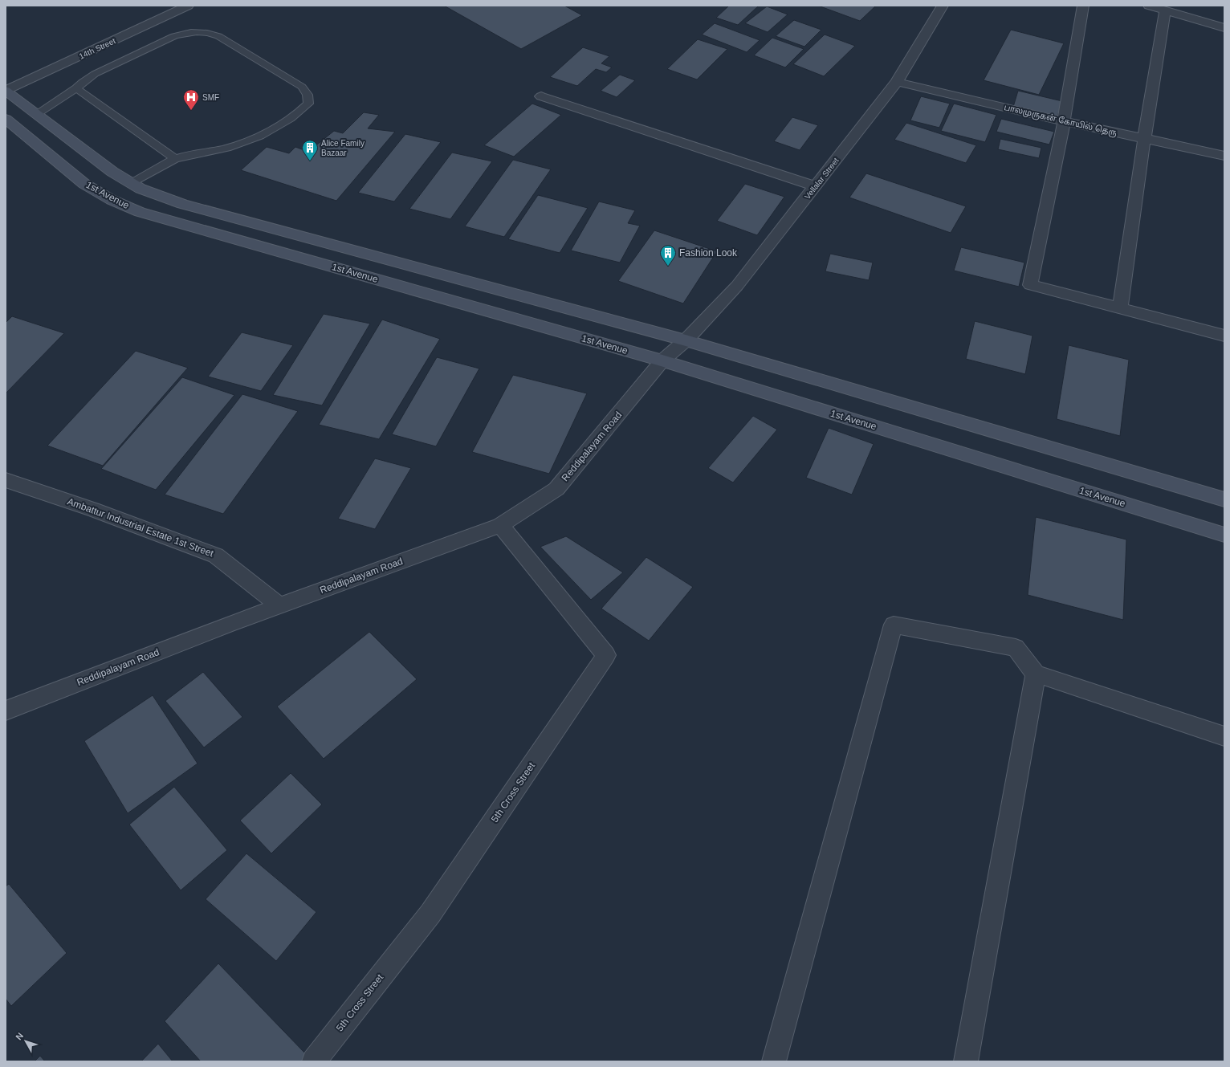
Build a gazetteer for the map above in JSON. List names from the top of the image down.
{
  "streets": {
    "main road": ["1st Avenue"],
    "street": [
      "14th Street",
      "பாலமுருகன் கோயில் தெரு",
      "Vellalar Street",
      "Reddipalayam Road",
      "Ambattur Industrial Estate 1st Street",
      "5th Cross Street"
    ]
  },
  "crossings": [
    ["பாலமுருகன் கோயில் தெரு", "Vellalar Street"],
    ["Vellalar Street", "1st Avenue"],
    ["Vellalar Street", "Reddipalayam Road"],
    ["1st Avenue", "Reddipalayam Road"],
    ["Reddipalayam Road", "Ambattur Industrial Estate 1st Street"],
    ["Reddipalayam Road", "5th Cross Street"]
  ],
  "places": {
    "hospital": ["SMF"],
    "building": ["Alice Family Bazaar", "Fashion Look"]
  },
  "north": "top left"
}
